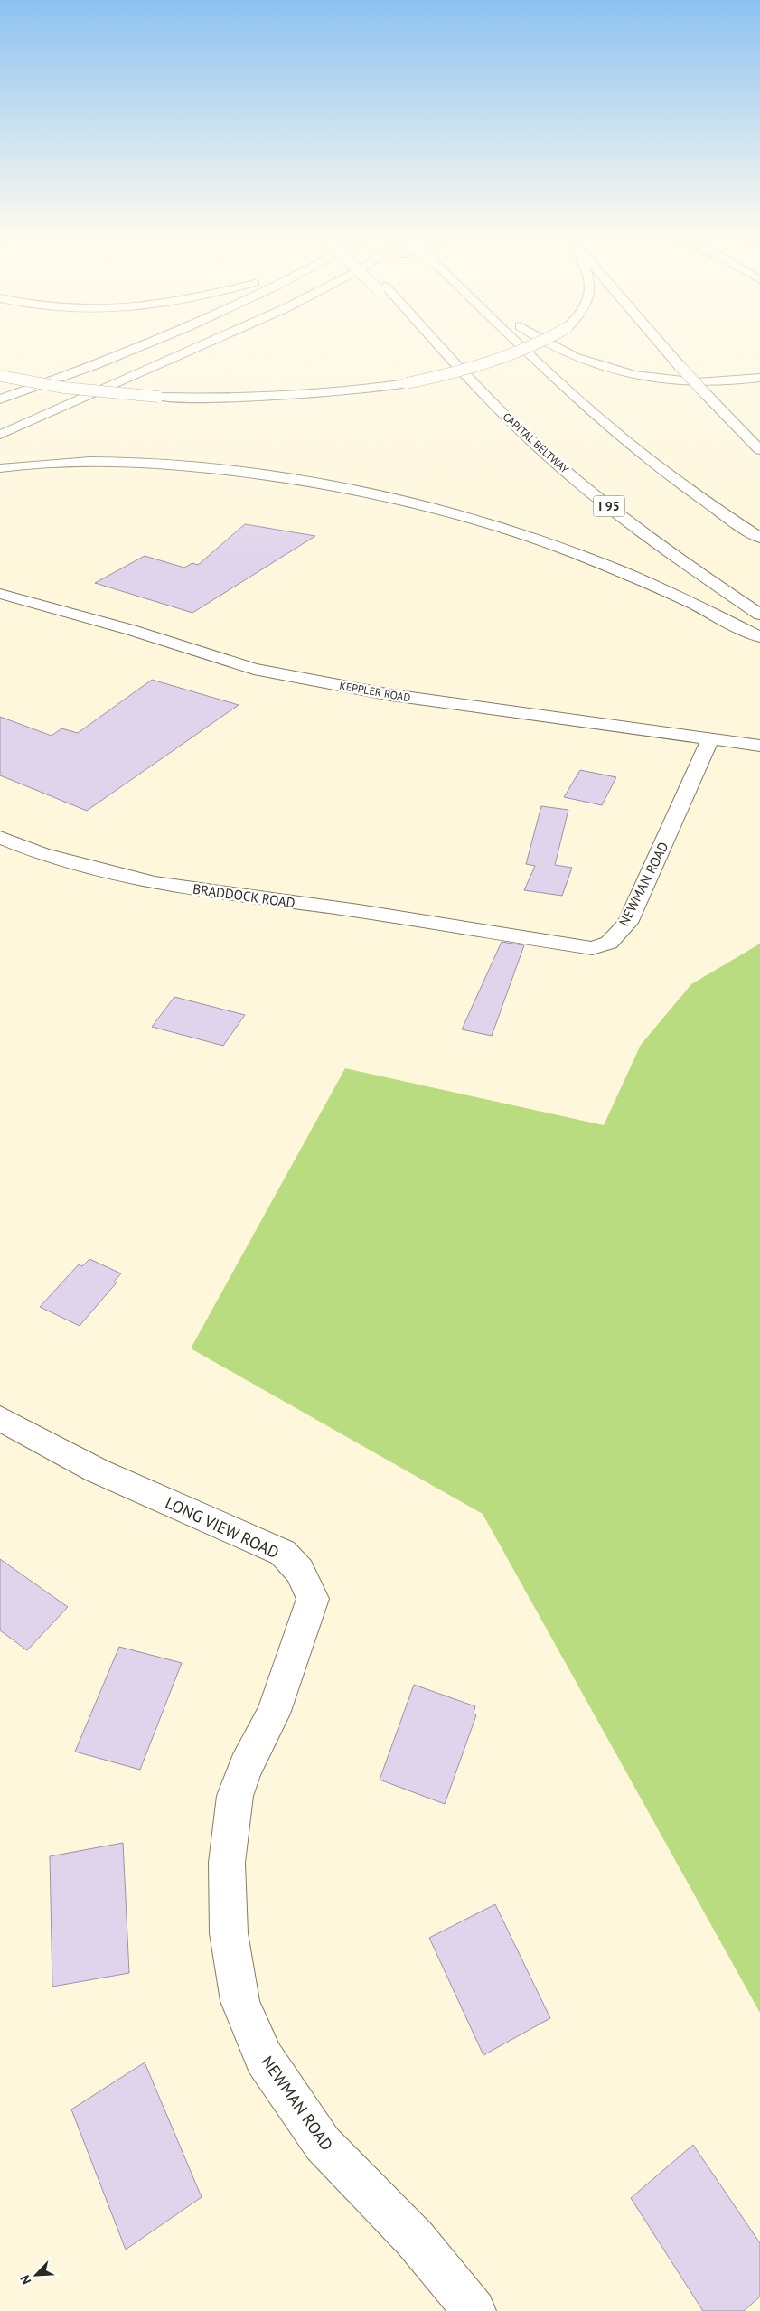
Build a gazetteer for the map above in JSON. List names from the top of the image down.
{
  "streets": {
    "main road": [
      "CAPITAL BELTWAY",
      "I 95",
      "KEPPLER ROAD",
      "NEWMAN ROAD",
      "BRADDOCK ROAD",
      "LONG VIEW ROAD"
    ]
  },
  "crossings": [
    ["KEPPLER ROAD", "NEWMAN ROAD"],
    ["NEWMAN ROAD", "BRADDOCK ROAD"],
    ["NEWMAN ROAD", "LONG VIEW ROAD"]
  ],
  "north": "bottom left"
}
